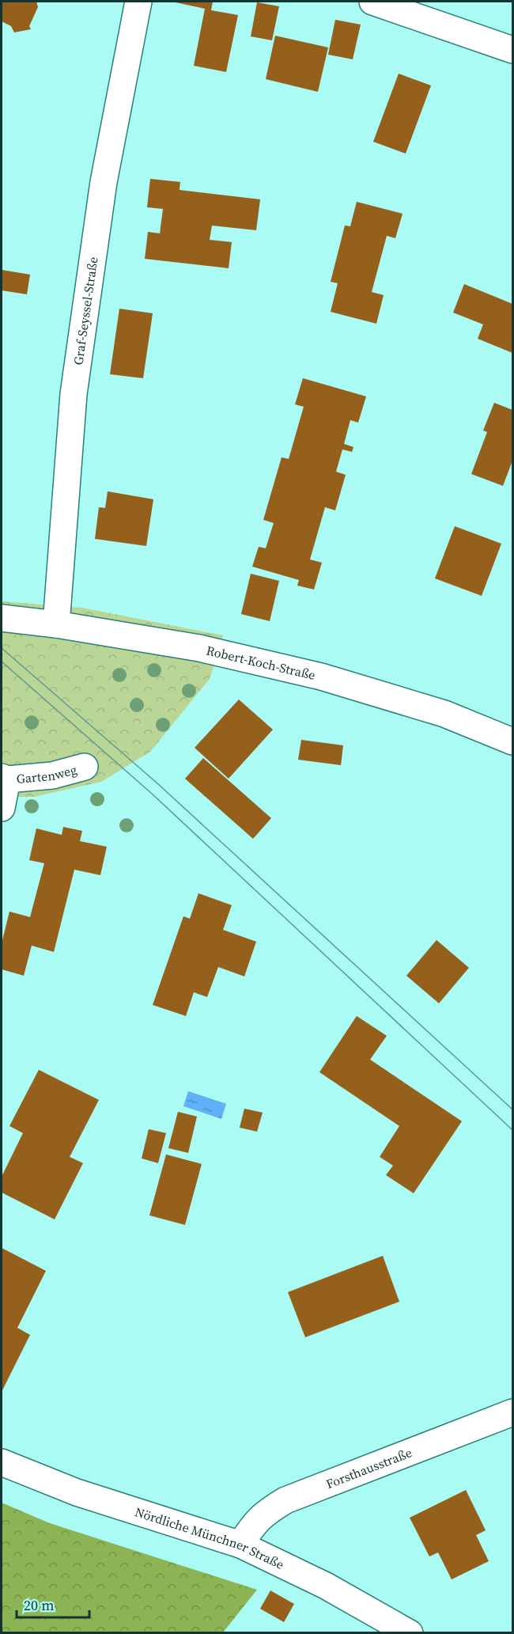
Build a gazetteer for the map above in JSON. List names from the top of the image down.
{
  "streets": {
    "street": [
      "Graf-Seyssel-Straße",
      "Robert-Koch-Straße",
      "Gartenweg",
      "Forsthausstraße",
      "Nördliche Münchner Straße"
    ]
  },
  "crossings": [
    ["Graf-Seyssel-Straße", "Robert-Koch-Straße"],
    ["Forsthausstraße", "Nördliche Münchner Straße"]
  ],
  "scale_bar": "20 m"
}
